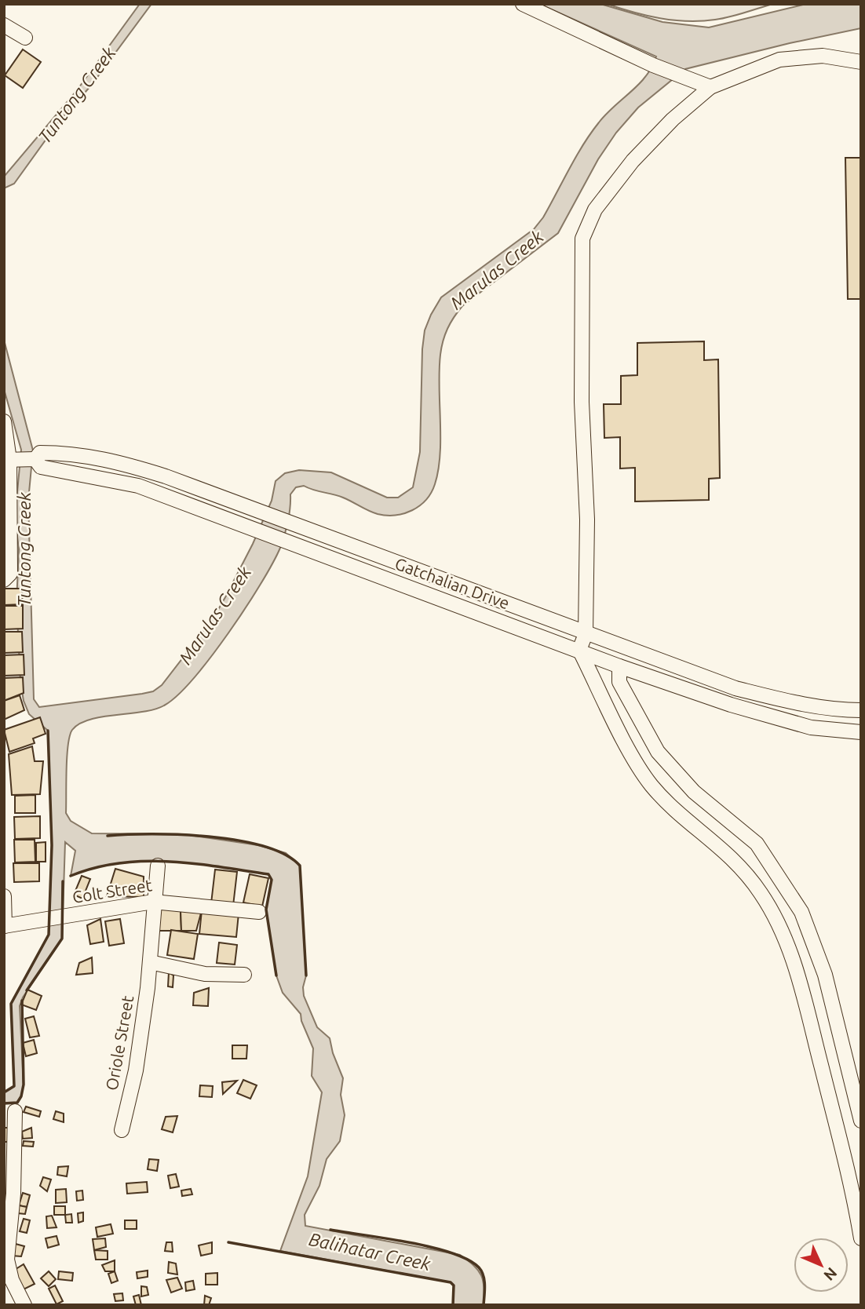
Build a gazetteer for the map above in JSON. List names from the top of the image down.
{
  "streets": {
    "street": ["Gatchalian Drive", "Colt Street", "Oriole Street"]
  },
  "crossings": [
    ["Colt Street", "Oriole Street"]
  ],
  "water": ["Tuntong Creek", "Marulas Creek", "Balihatar Creek"],
  "north": "bottom right"
}
